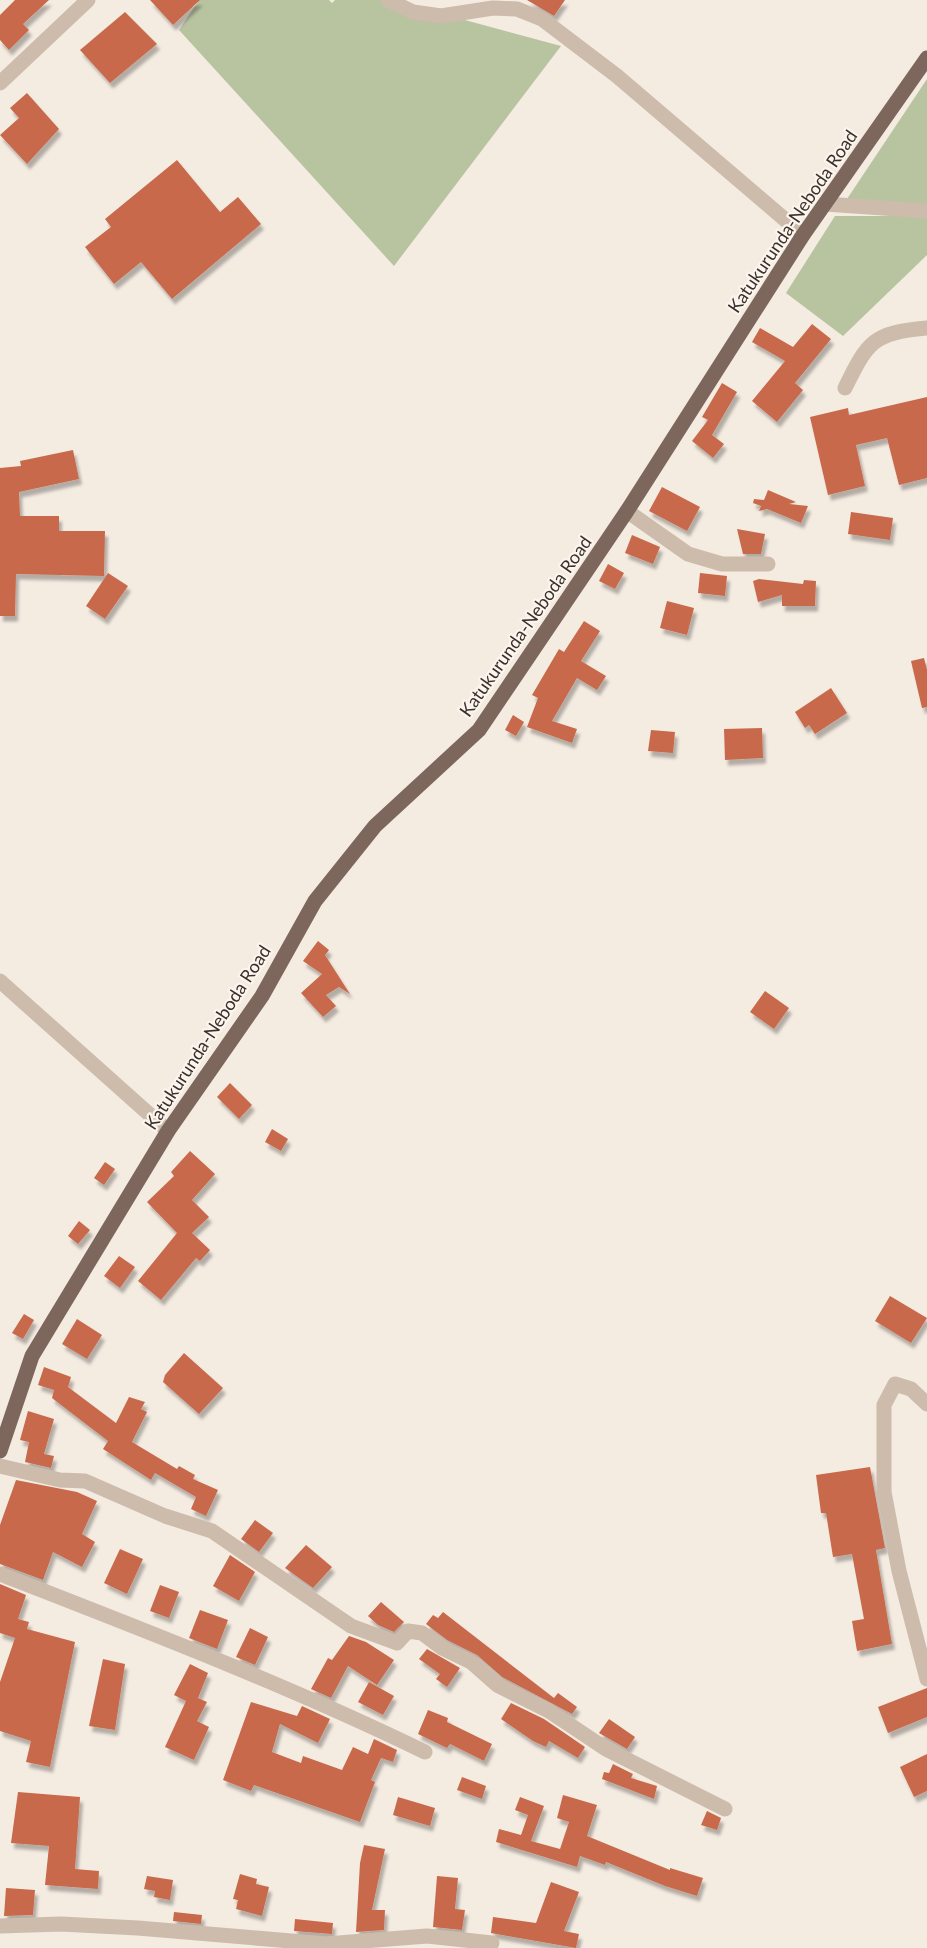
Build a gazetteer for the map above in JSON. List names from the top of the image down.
{
  "streets": {
    "main road": ["Katukurunda-Neboda Road"]
  }
}
